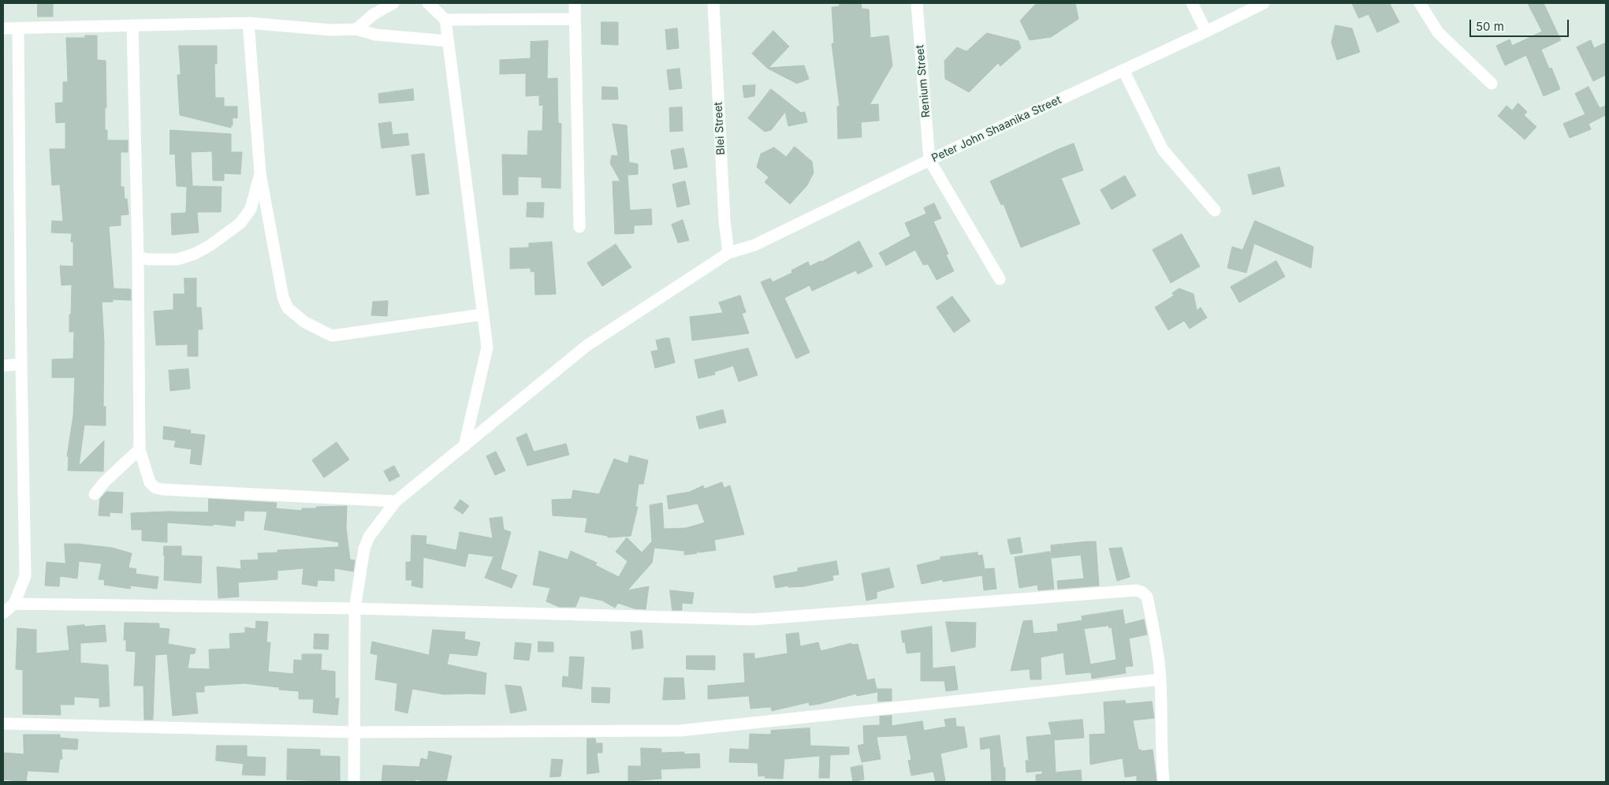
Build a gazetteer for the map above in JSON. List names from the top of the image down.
{
  "streets": {
    "street": ["Renium Street", "Blei Street", "Peter John Shaanika Street"]
  },
  "crossings": [
    ["Renium Street", "Peter John Shaanika Street"],
    ["Blei Street", "Peter John Shaanika Street"]
  ],
  "scale_bar": "50 m"
}
